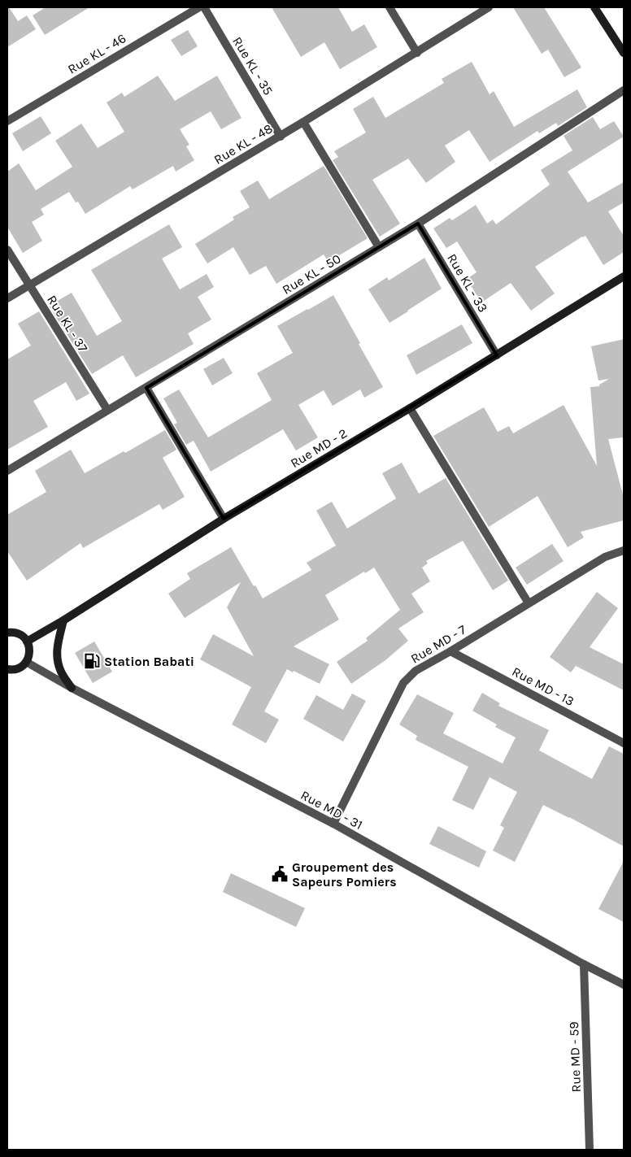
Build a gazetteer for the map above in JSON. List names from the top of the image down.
{
  "streets": {
    "street": [
      "Rue KL - 46",
      "Rue KL - 35",
      "Rue KL - 48",
      "Rue KL - 50",
      "Rue KL - 33",
      "Rue KL - 37",
      "Rue MD - 2",
      "Rue MD - 7",
      "Rue MD - 13",
      "Rue MD - 31",
      "Rue MD - 59"
    ]
  },
  "crossings": [
    ["Rue KL - 35", "Rue KL - 48"],
    ["Rue KL - 48", "Rue KL - 37"],
    ["Rue KL - 50", "Rue KL - 33"],
    ["Rue KL - 50", "Rue KL - 37"],
    ["Rue KL - 33", "Rue MD - 2"],
    ["Rue MD - 7", "Rue MD - 13"],
    ["Rue MD - 7", "Rue MD - 31"],
    ["Rue MD - 31", "Rue MD - 59"]
  ],
  "places": {
    "fuel station": ["Station Babati"],
    "public building": ["Groupement des Sapeurs Pomiers"]
  }
}
